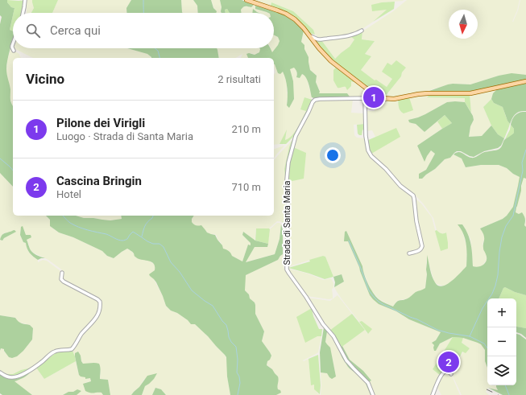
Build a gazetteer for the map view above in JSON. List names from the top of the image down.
{
  "streets": {
    "street": ["Strada di Santa Maria"]
  },
  "north": "bottom",
  "page": {
    "search": "Cerca qui",
    "heading": ["Vicino", "2 risultati"],
    "pins": ["1", "2"],
    "list": [
      {
        "mark": "1",
        "name": "Pilone dei Virigli",
        "note": "Luogo · Strada di Santa Maria",
        "value": "210 m"
      },
      {
        "mark": "2",
        "name": "Cascina Bringin",
        "note": "Hotel",
        "value": "710 m"
      }
    ],
    "map_buttons": ["+", "−"]
  }
}
